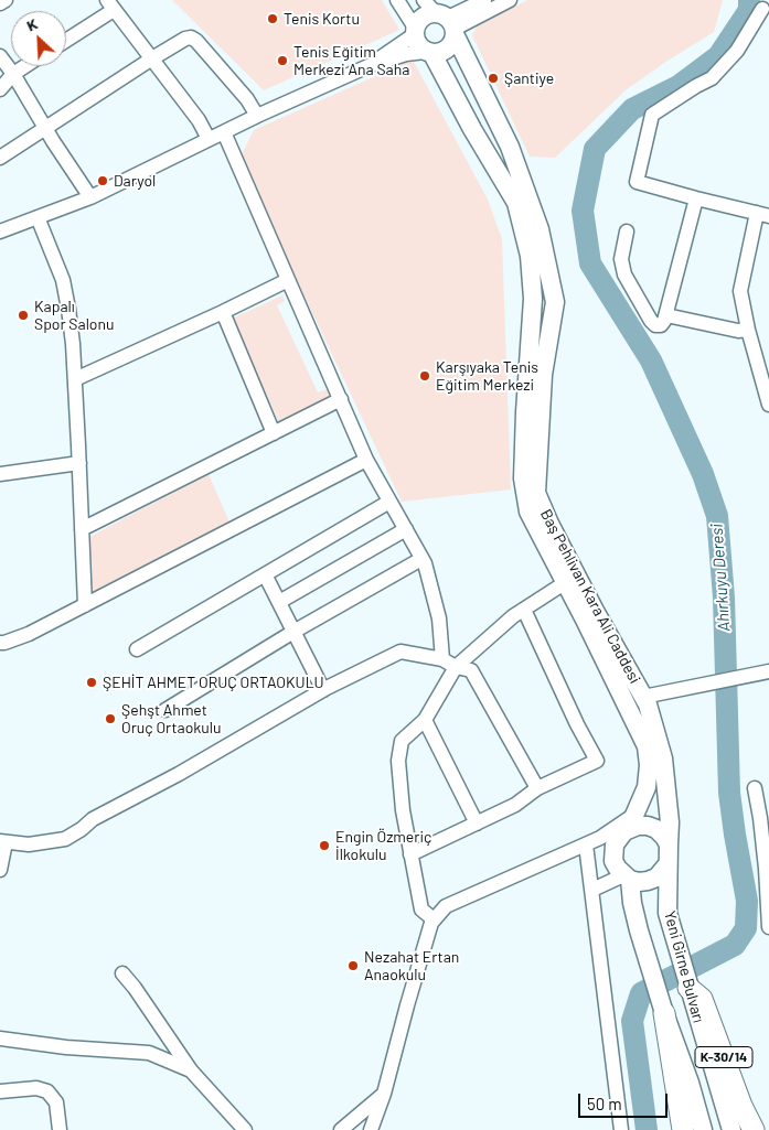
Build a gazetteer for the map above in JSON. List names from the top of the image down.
{
  "streets": {
    "highway": ["K-30/14"],
    "main road": ["Baş Pehlivan Kara Ali Caddesi", "Yeni Girne Bulvarı"]
  },
  "crossings": [
    ["Baş Pehlivan Kara Ali Caddesi", "Yeni Girne Bulvarı"],
    ["Yeni Girne Bulvarı", "K-30/14"]
  ],
  "water": ["Ahırkuyu Deresi"],
  "places": [
    "Tenis Kortu",
    "Tenis Eğitim Merkezi Ana Saha",
    "Şantiye",
    "Daryol",
    "Kapalı Spor Salonu",
    "Karşıyaka Tenis Eğitim Merkezi",
    "ŞEHİT AHMET ORUÇ ORTAOKULU",
    "Şehşt Ahmet Oruç Ortaokulu",
    "Engin Özmeriç İlkokulu",
    "Nezahat Ertan Anaokulu"
  ],
  "scale_bar": "50 m",
  "north": "top left"
}
